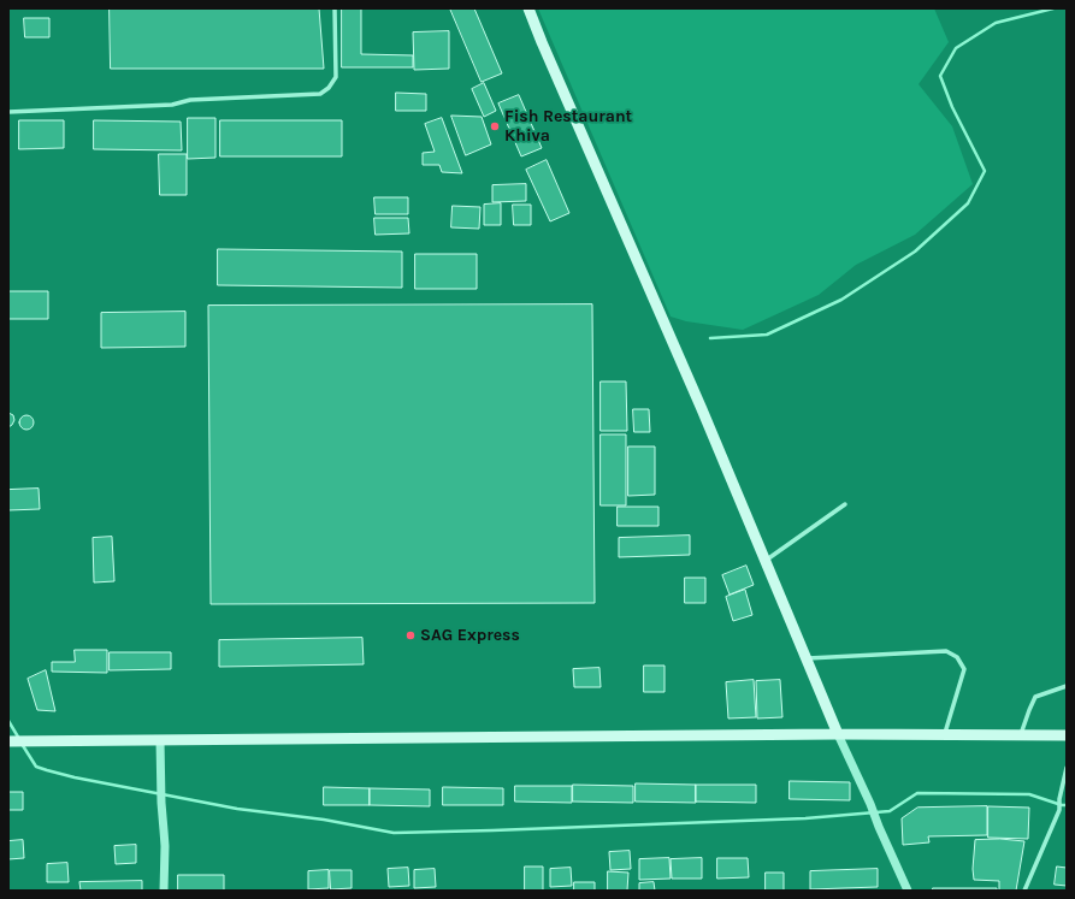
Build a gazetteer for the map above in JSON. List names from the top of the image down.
{
  "places": ["Fish Restaurant Khiva", "SAG Express"]
}
